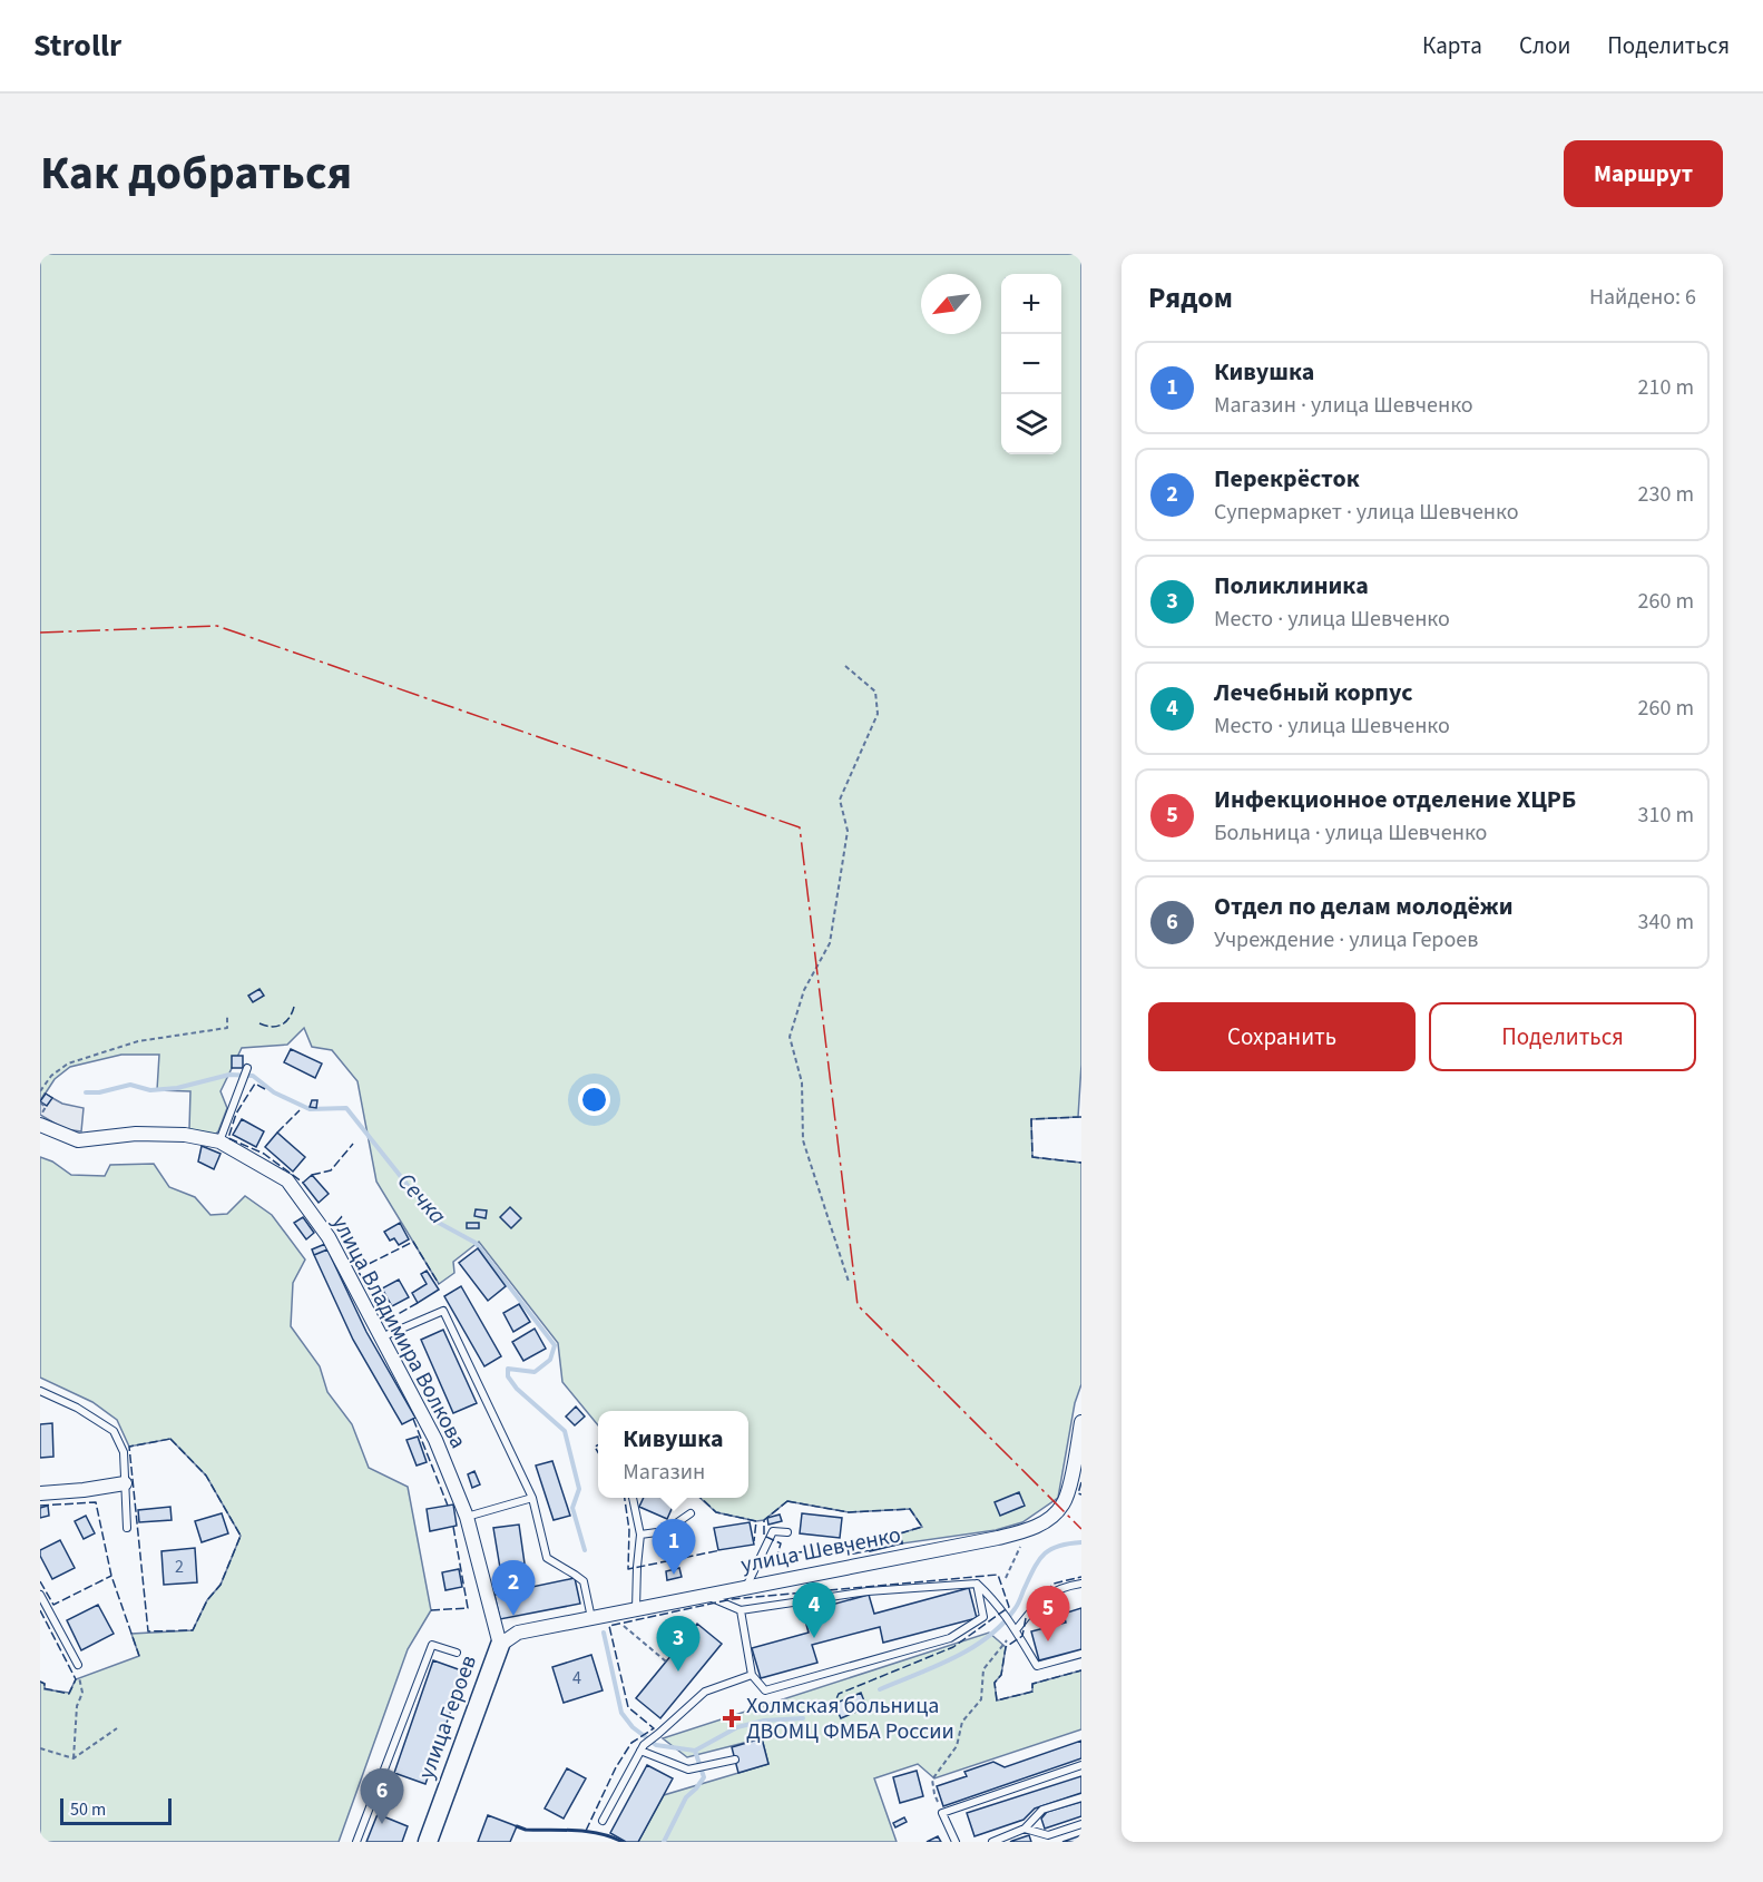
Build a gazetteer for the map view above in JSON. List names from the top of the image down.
{
  "streets": {
    "street": ["улица Владимира Волкова", "улица Шевченко", "улица Героев"]
  },
  "crossings": [
    ["улица Владимира Волкова", "улица Шевченко"],
    ["улица Владимира Волкова", "улица Героев"],
    ["улица Шевченко", "улица Героев"]
  ],
  "water": ["Сечка"],
  "places": {
    "health": ["Холмская больница ДВОМЦ ФМБА России"]
  },
  "house_numbers": ["2", "4"],
  "scale_bar": "50 m",
  "north": "bottom left",
  "page": {
    "header": "Strollr",
    "nav": ["Карта", "Слои", "Поделиться"],
    "title": "Как добраться",
    "buttons": [
      "Маршрут",
      ["Сохранить", "Поделиться"]
    ],
    "heading": ["Рядом", "Найдено: 6"],
    "map_buttons": ["+", "−"],
    "list": [
      {
        "mark": "1",
        "name": "Кивушка",
        "note": "Магазин · улица Шевченко",
        "value": "210 m"
      },
      {
        "mark": "2",
        "name": "Перекрёсток",
        "note": "Супермаркет · улица Шевченко",
        "value": "230 m"
      },
      {
        "mark": "3",
        "name": "Поликлиника",
        "note": "Место · улица Шевченко",
        "value": "260 m"
      },
      {
        "mark": "4",
        "name": "Лечебный корпус",
        "note": "Место · улица Шевченко",
        "value": "260 m"
      },
      {
        "mark": "5",
        "name": "Инфекционное отделение ХЦРБ",
        "note": "Больница · улица Шевченко",
        "value": "310 m"
      },
      {
        "mark": "6",
        "name": "Отдел по делам молодёжи",
        "note": "Учреждение · улица Героев",
        "value": "340 m"
      }
    ],
    "popup": ["Кивушка", "Магазин"],
    "pins": [
      "1",
      "2",
      "4",
      "5",
      "3",
      "6"
    ],
    "scale": "50 m"
  }
}
